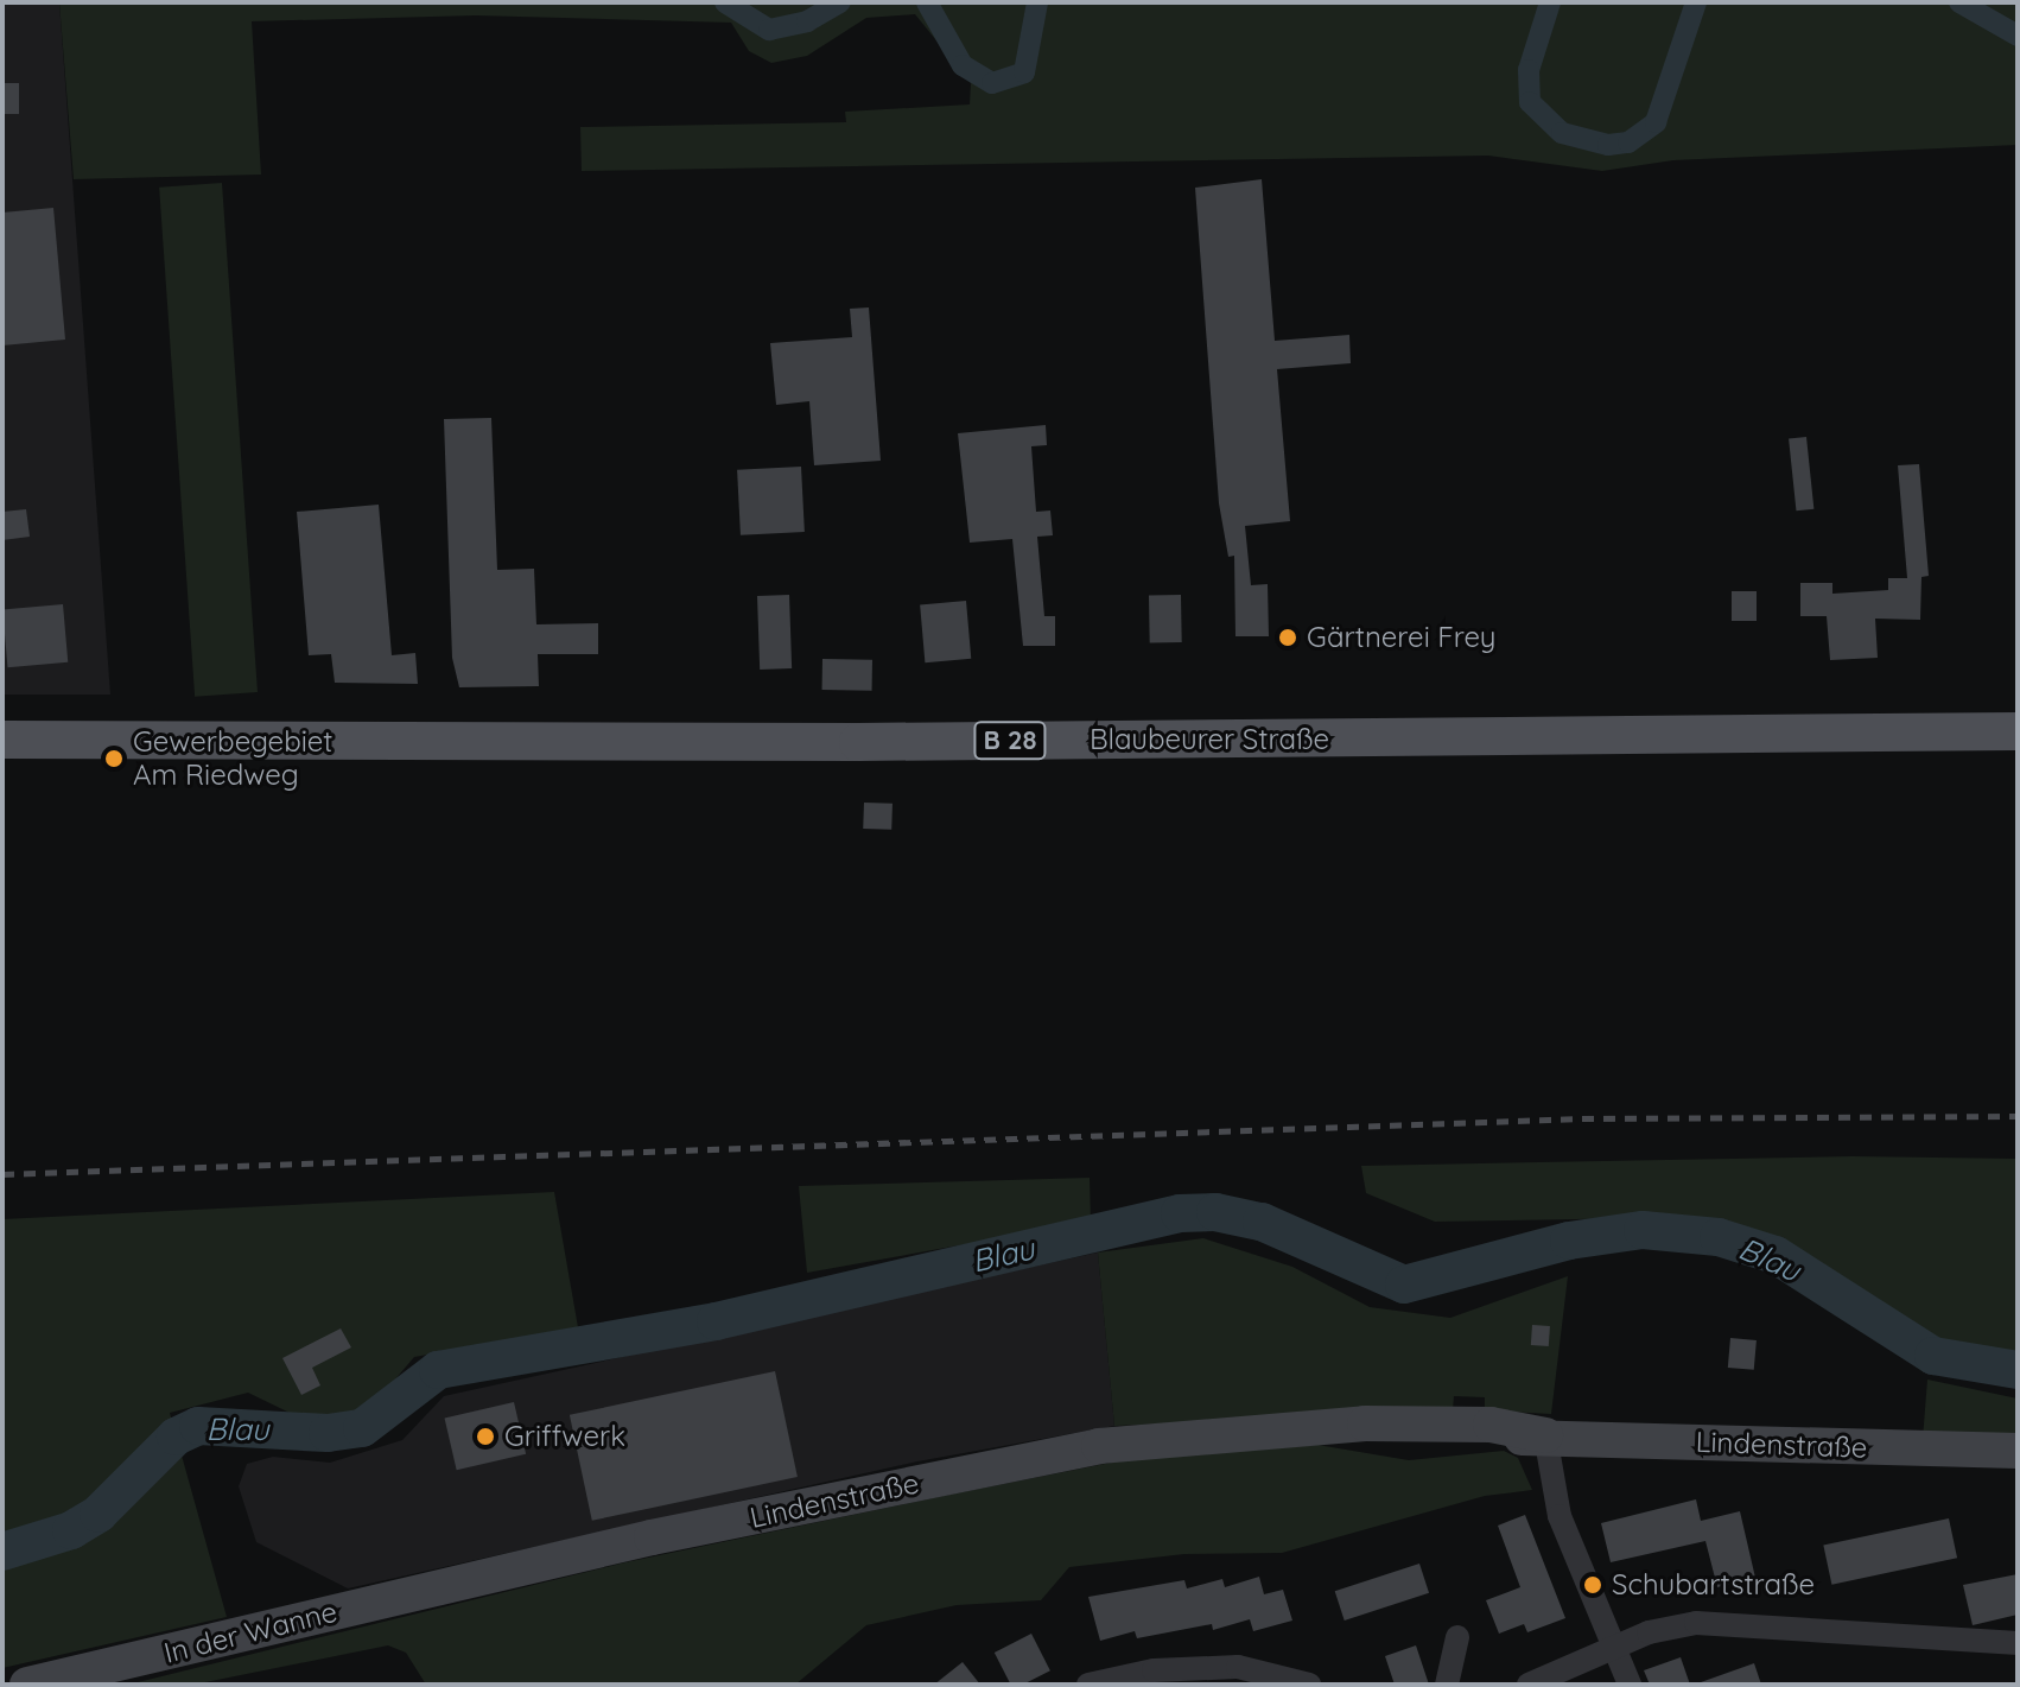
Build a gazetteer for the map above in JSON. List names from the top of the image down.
{
  "streets": {
    "main road": ["Blaubeurer Straße", "B 28"],
    "street": ["Lindenstraße", "In der Wanne"]
  },
  "crossings": [
    ["Lindenstraße", "In der Wanne"]
  ],
  "water": ["Blau"],
  "places": [
    "Gärtnerei Frey",
    "Gewerbegebiet Am Riedweg",
    "Griffwerk",
    "Schubartstraße"
  ]
}
